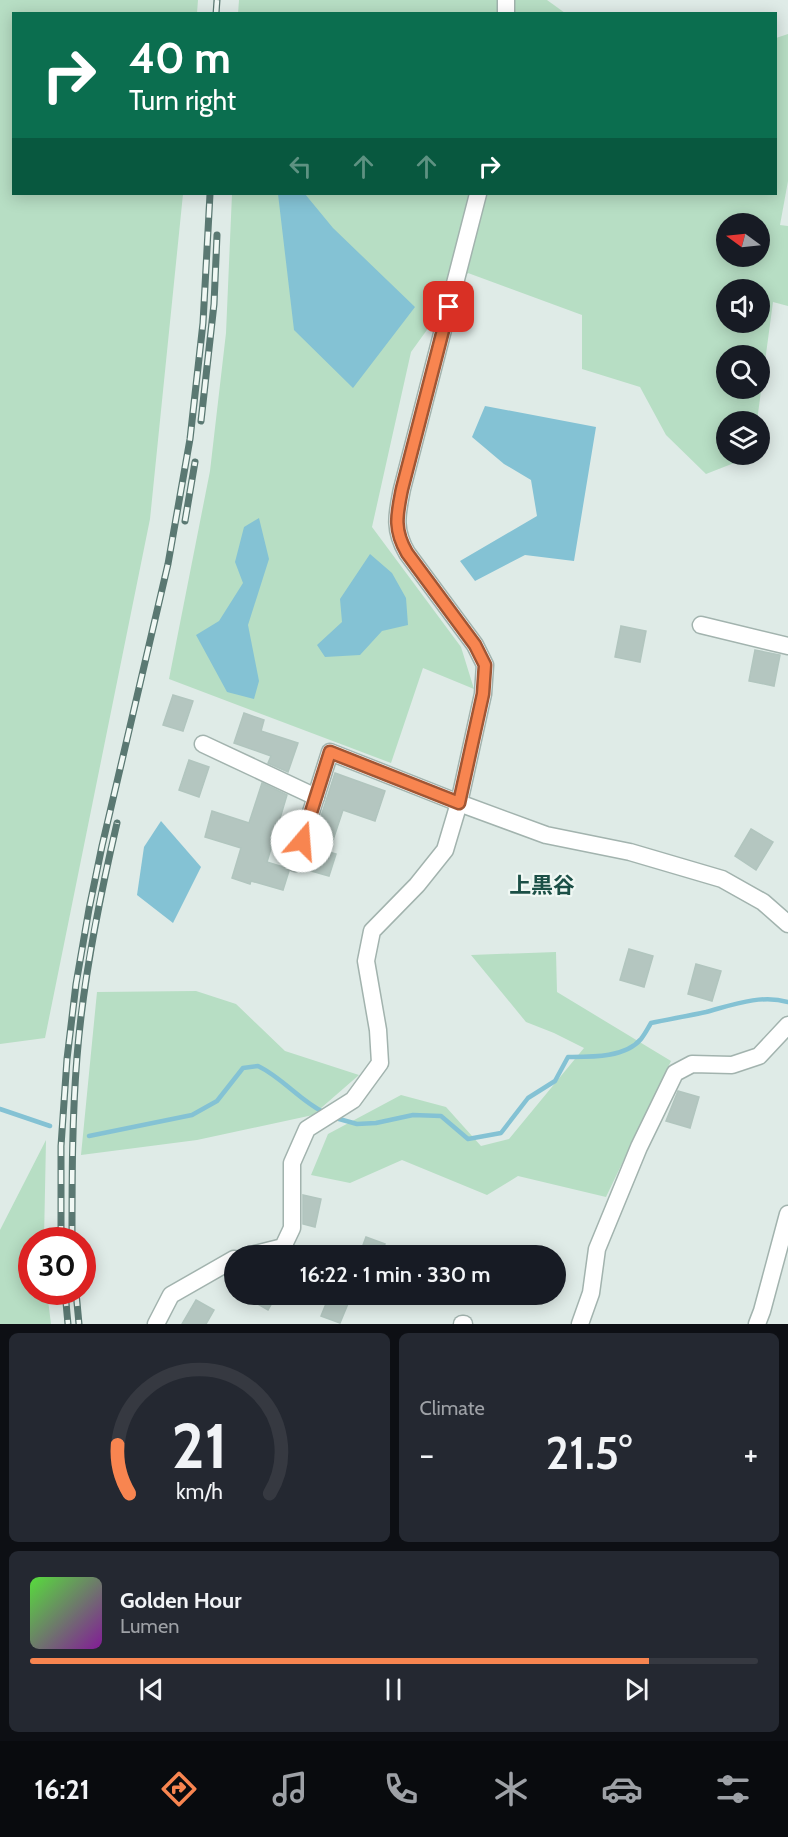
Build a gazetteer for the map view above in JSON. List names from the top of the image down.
{
  "districts": ["上黒谷"],
  "north": "left",
  "page": {
    "turn": ["40 m", "Turn right"],
    "limit": "30",
    "trip": "16:22 · 1 min · 330 m",
    "tile": "Climate",
    "heat": ["−", "21.5°", "+"],
    "song": ["Golden Hour", "Lumen"],
    "tabs": "16:21",
    "gauge": ["21", "km/h"]
  }
}
